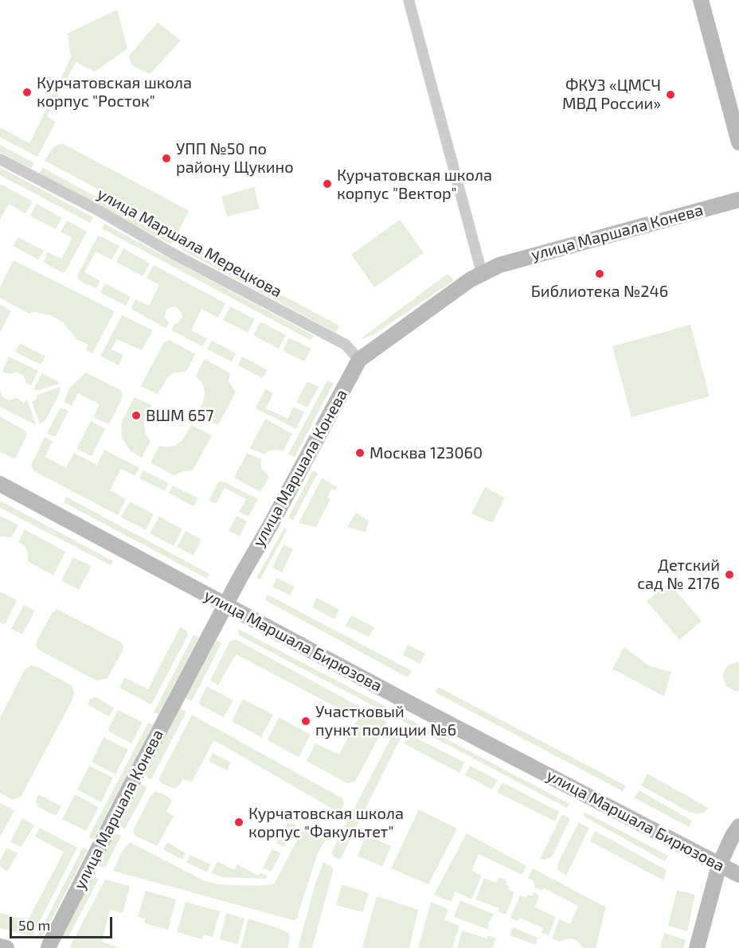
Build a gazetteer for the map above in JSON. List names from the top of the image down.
{
  "streets": {
    "street": ["улица Маршала Конева", "улица Маршала Мерецкова", "улица Маршала Бирюзова"]
  },
  "crossings": [
    ["улица Маршала Конева", "улица Маршала Мерецкова"],
    ["улица Маршала Конева", "улица Маршала Бирюзова"]
  ],
  "places": [
    "Курчатовская школа корпус \"Росток\"",
    "ФКУЗ «ЦМСЧ МВД России»",
    "УПП №50 по району Щукино",
    "Курчатовская школа корпус \"Вектор\"",
    "Библиотека №246",
    "ВШM 657",
    "Москва 123060",
    "Детский сад № 2176",
    "Участковый пункт полиции №6",
    "Курчатовская школа корпус \"Факультет\""
  ],
  "scale_bar": "50 m"
}
